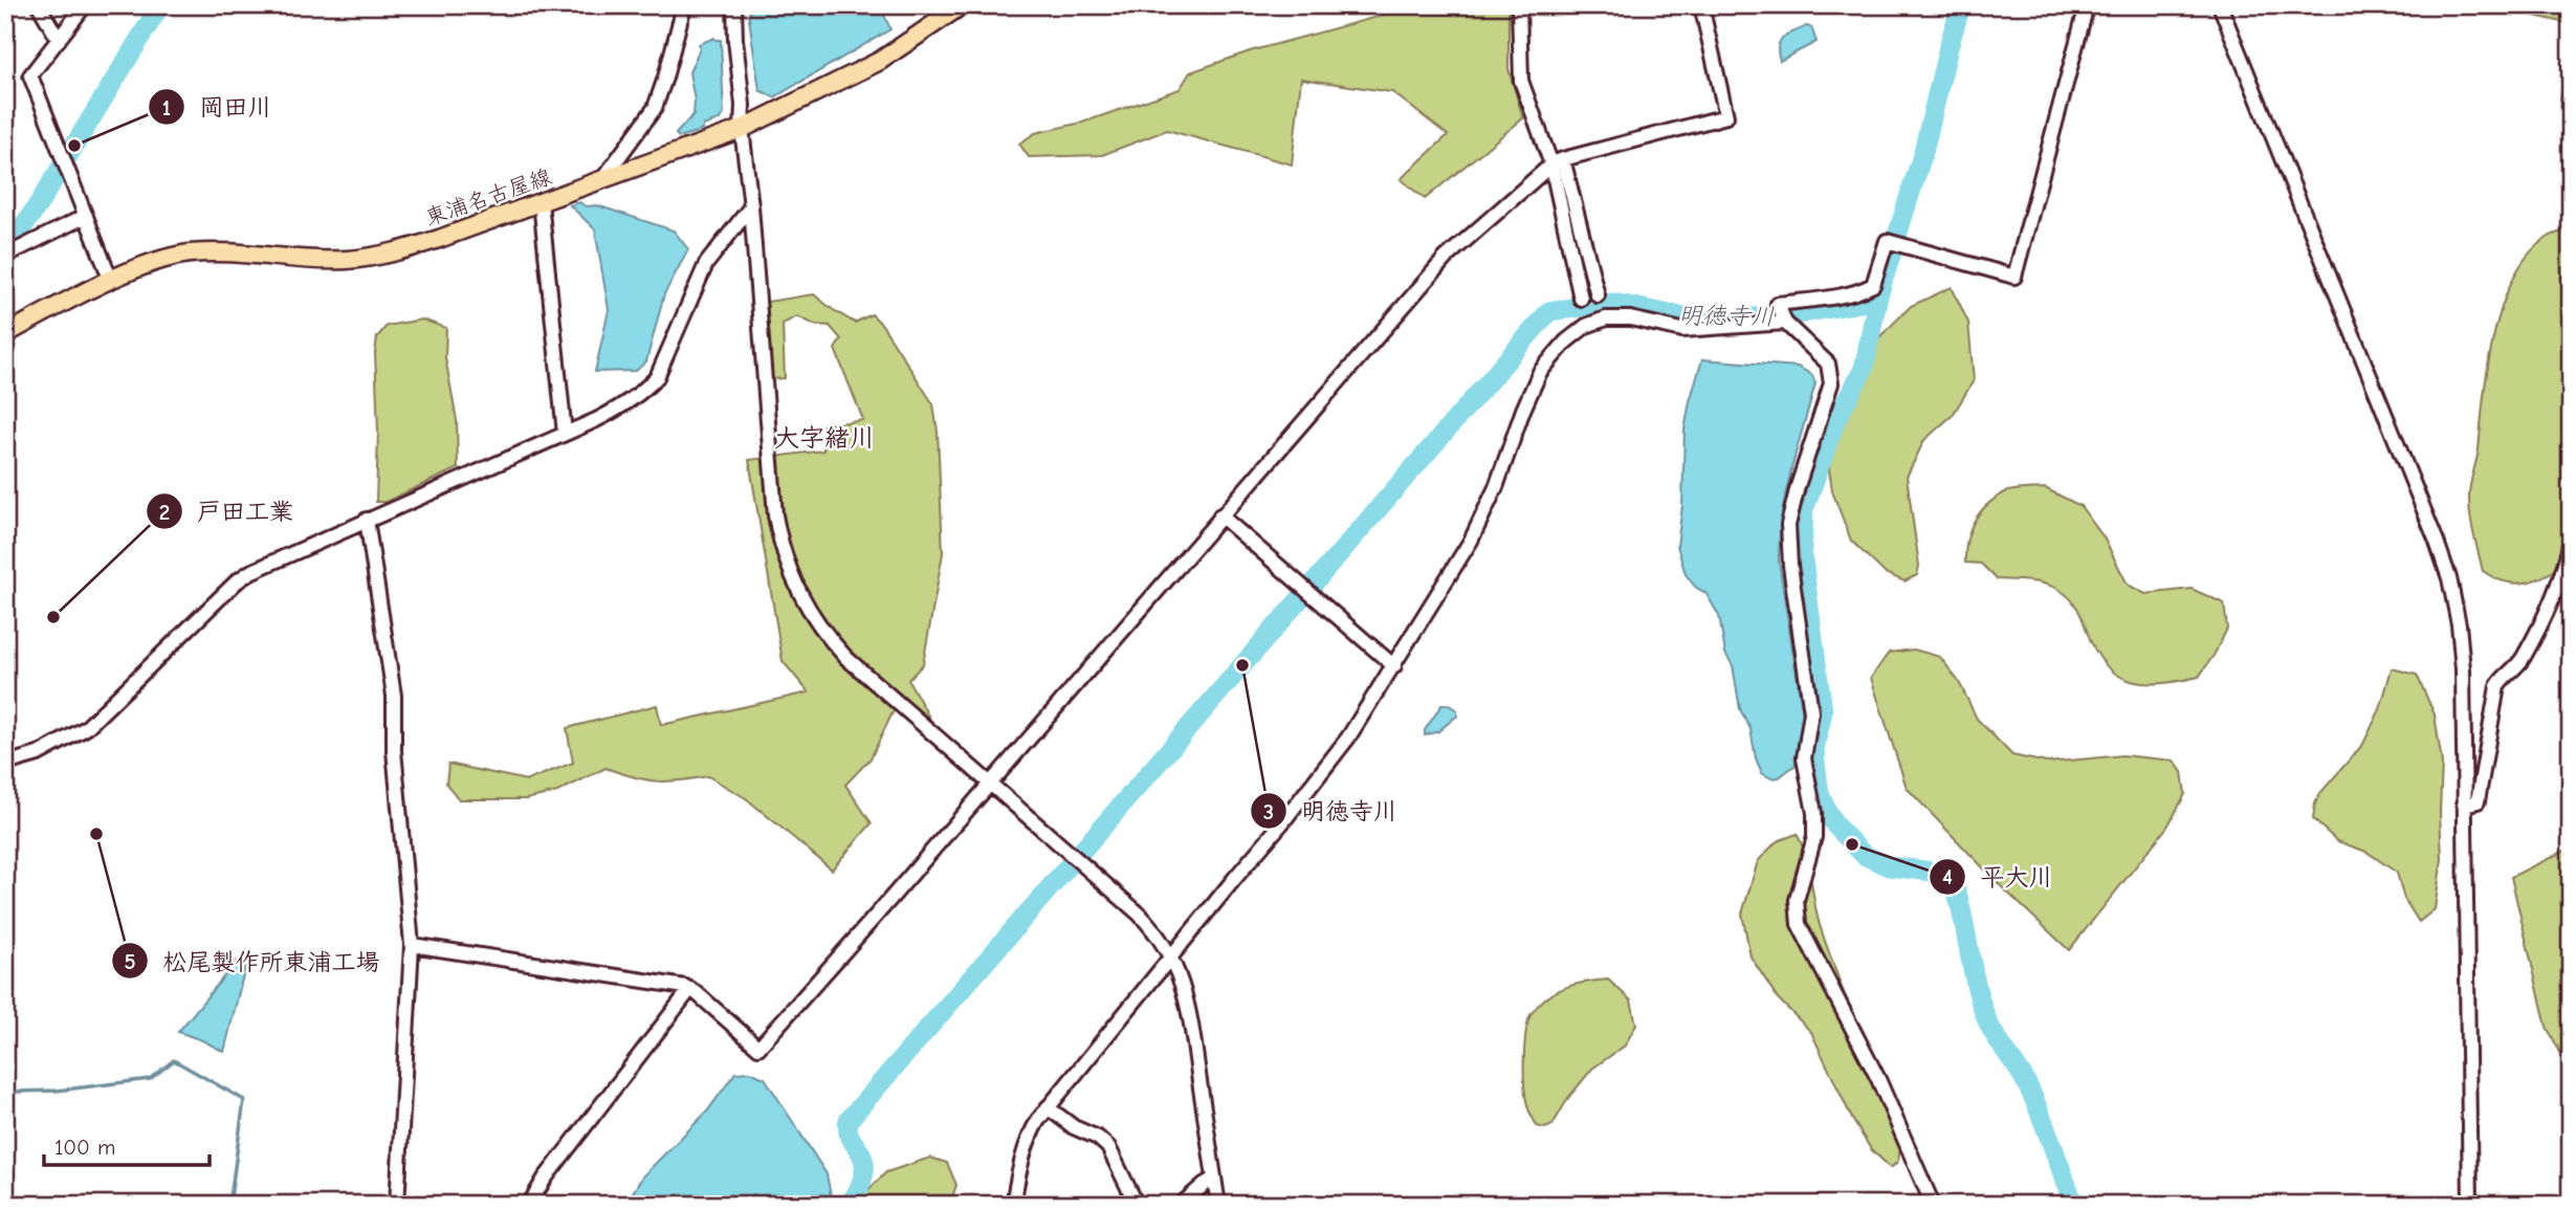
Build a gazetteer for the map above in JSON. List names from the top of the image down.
{
  "streets": {
    "main road": ["東浦名古屋線"]
  },
  "districts": ["大字緒川"],
  "water": ["明徳寺川"],
  "places": [
    "岡田川",
    "戸田工業",
    "明徳寺川",
    "松尾製作所東浦工場",
    "平大川"
  ],
  "scale_bar": "100 m"
}
